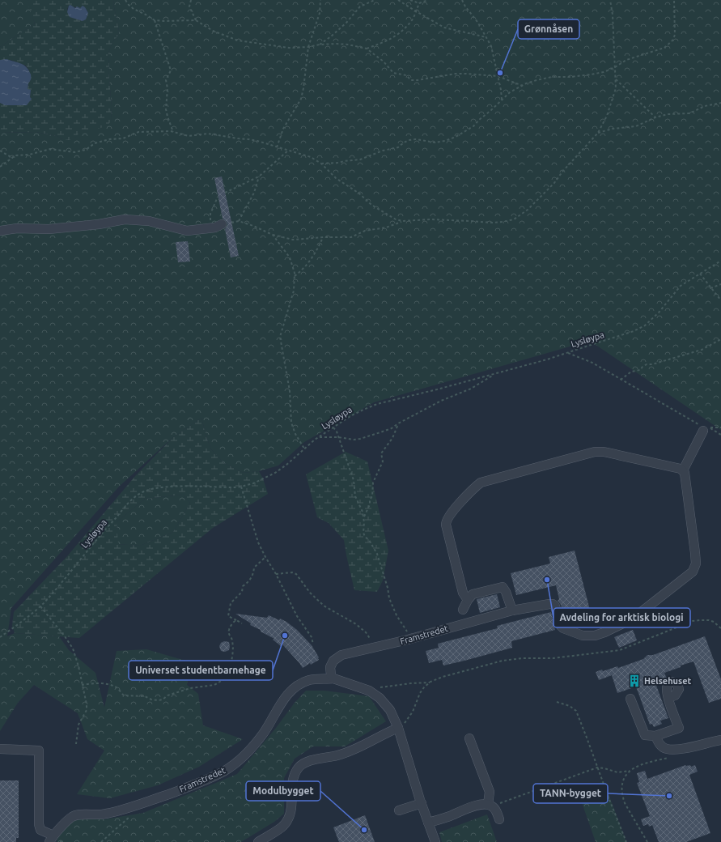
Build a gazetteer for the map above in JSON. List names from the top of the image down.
{
  "streets": {
    "street": ["Framstredet"],
    "path": ["Lysløypa"]
  },
  "places": {
    "other": [
      "Grønnåsen",
      "Avdeling for arktisk biologi",
      "Universet studentbarnehage",
      "TANN-bygget",
      "Modulbygget"
    ],
    "building": ["Helsehuset"]
  }
}
